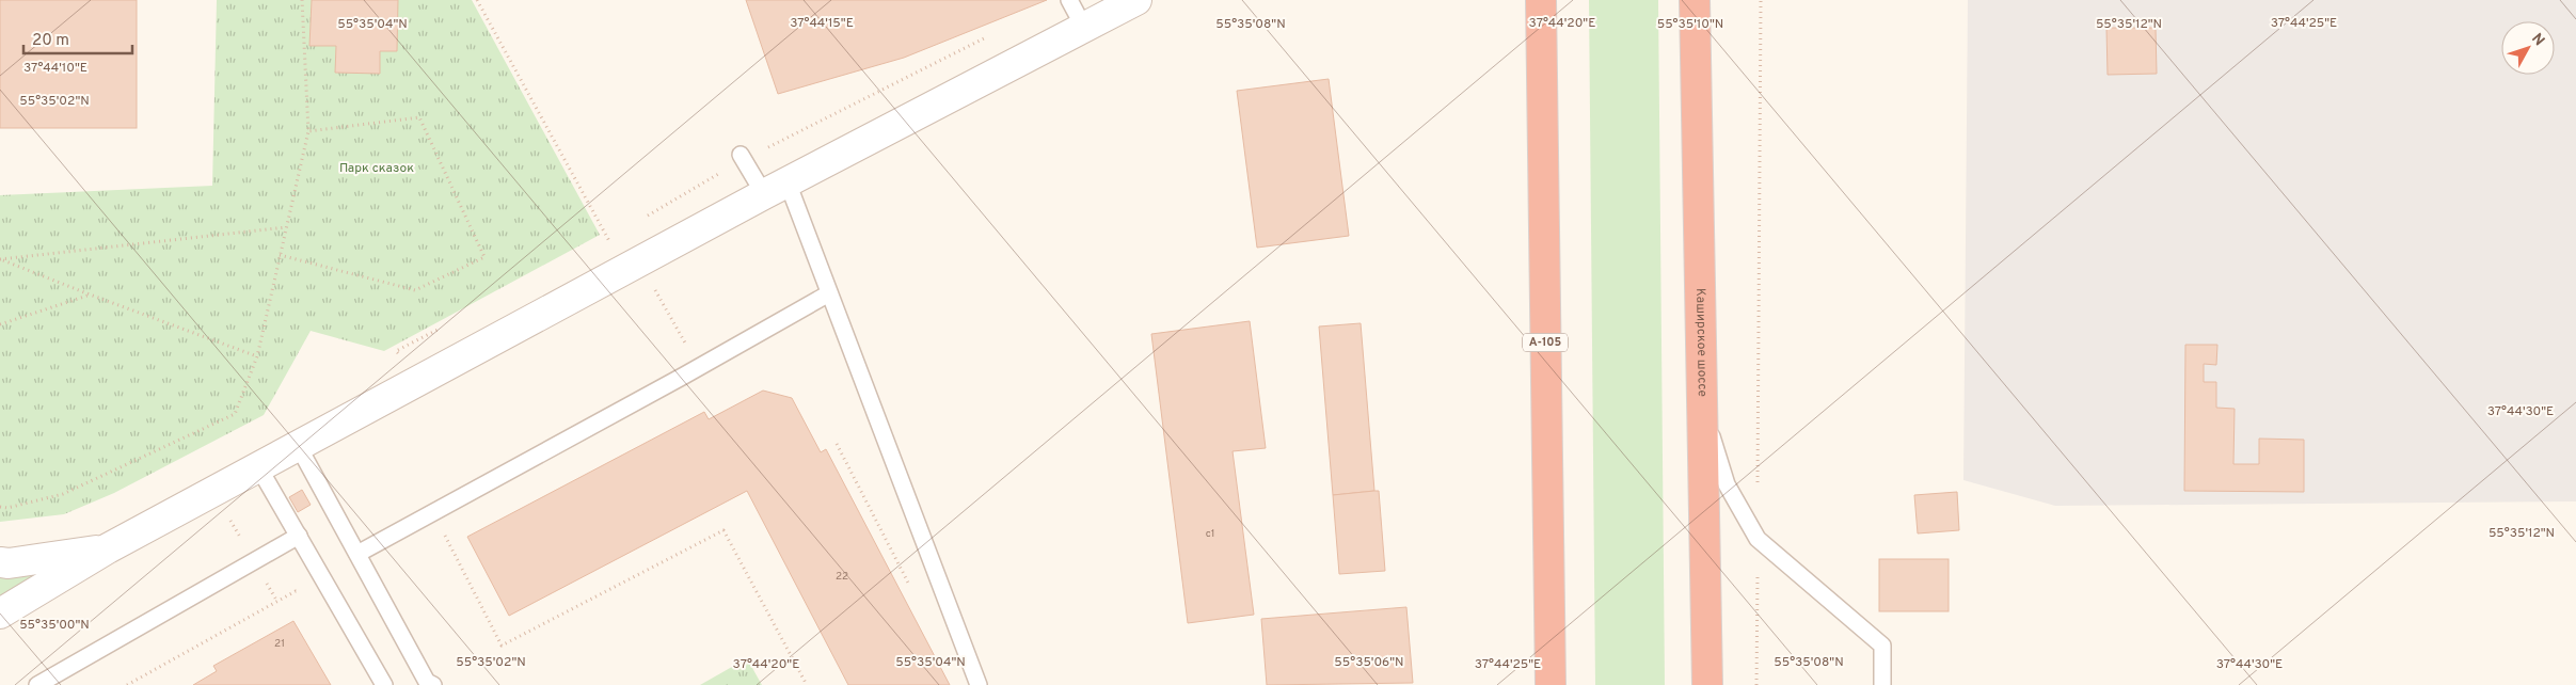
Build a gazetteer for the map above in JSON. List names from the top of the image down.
{
  "streets": {
    "highway": ["А-105", "Каширское шоссе"]
  },
  "parks": ["Парк сказок"],
  "house_numbers": ["с1", "22", "21"],
  "scale_bar": "20 m",
  "north": "top right",
  "coordinates": [
    "37°44'15\"E",
    "37°44'25\"E",
    "37°44'20\"E",
    "55°35'04\"N",
    "55°35'08\"N",
    "55°35'10\"N",
    "55°35'12\"N",
    "37°44'10\"E",
    "55°35'02\"N",
    "37°44'30\"E",
    "55°35'00\"N",
    "55°35'06\"N"
  ]
}
